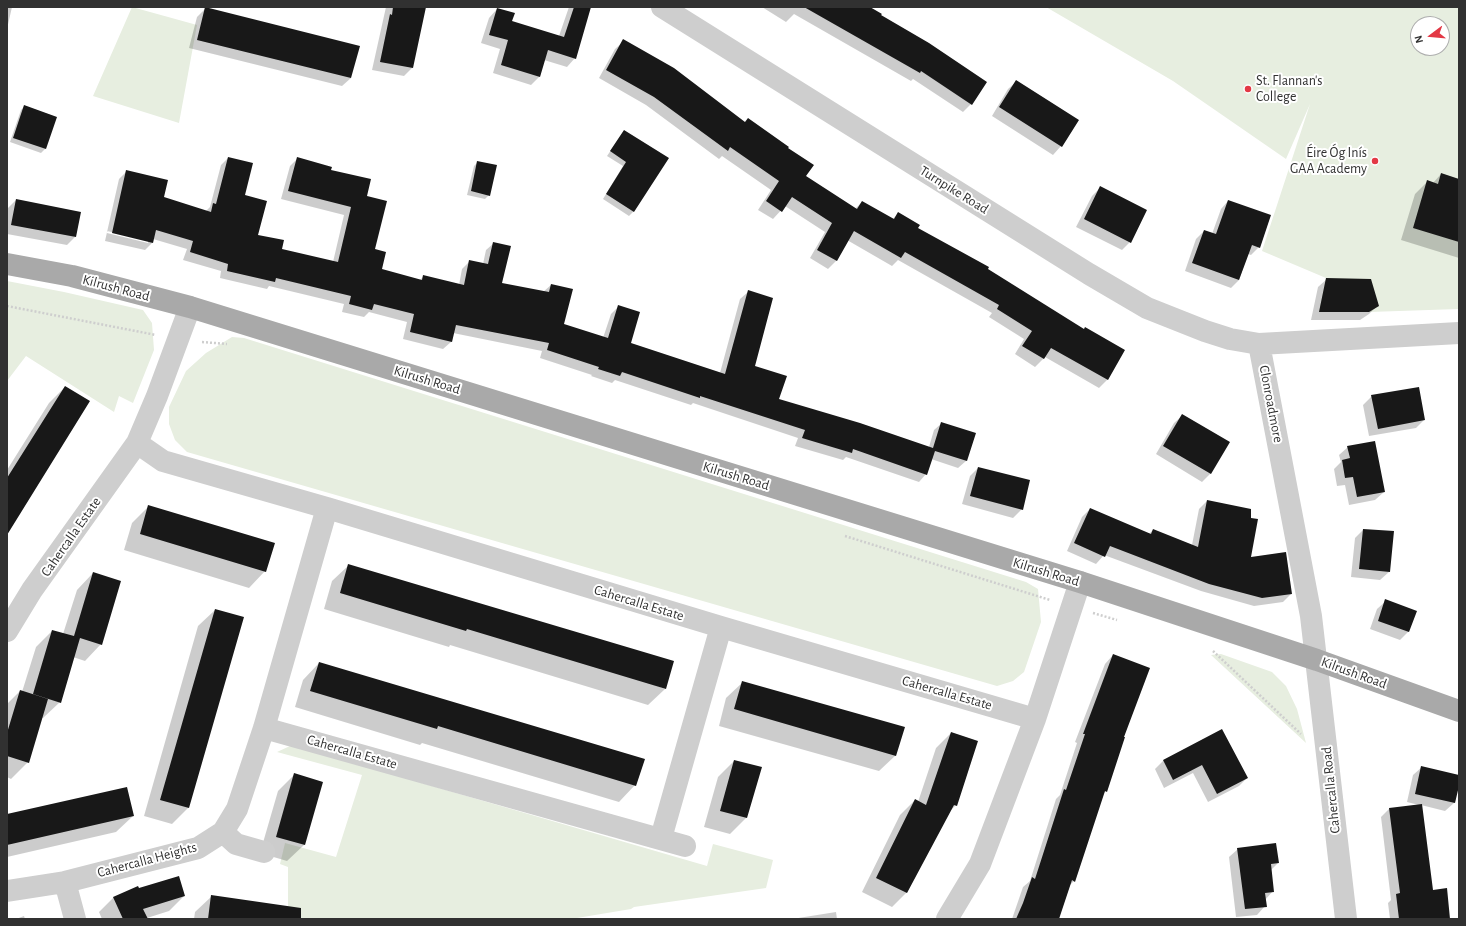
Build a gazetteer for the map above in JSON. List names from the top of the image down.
{
  "streets": {
    "main road": ["Kilrush Road"],
    "street": [
      "Turnpike Road",
      "Clonroadmore",
      "Cahercalla Estate",
      "Cahercalla Road",
      "Cahercalla Heights"
    ]
  },
  "crossings": [
    ["Turnpike Road", "Clonroadmore"],
    ["Kilrush Road", "Clonroadmore"],
    ["Kilrush Road", "Cahercalla Estate"],
    ["Kilrush Road", "Cahercalla Road"],
    ["Clonroadmore", "Cahercalla Road"],
    ["Cahercalla Estate", "Cahercalla Heights"]
  ],
  "places": ["St. Flannan's College", "Éire Óg Inís GAA Academy"],
  "north": "left"
}
